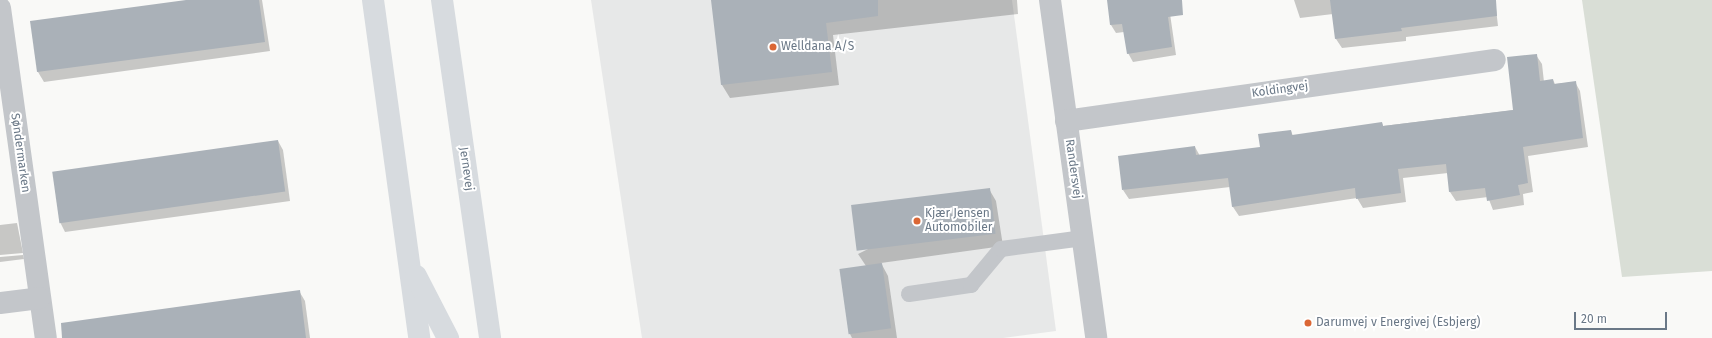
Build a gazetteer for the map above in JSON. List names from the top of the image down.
{
  "streets": {
    "main road": ["Jernevej"],
    "street": ["Koldingvej", "Søndermarken", "Randersvej"]
  },
  "crossings": [
    ["Koldingvej", "Randersvej"]
  ],
  "places": ["Welldana A/S", "Kjær Jensen Automobiler", "Darumvej v Energivej (Esbjerg)"],
  "scale_bar": "20 m"
}
